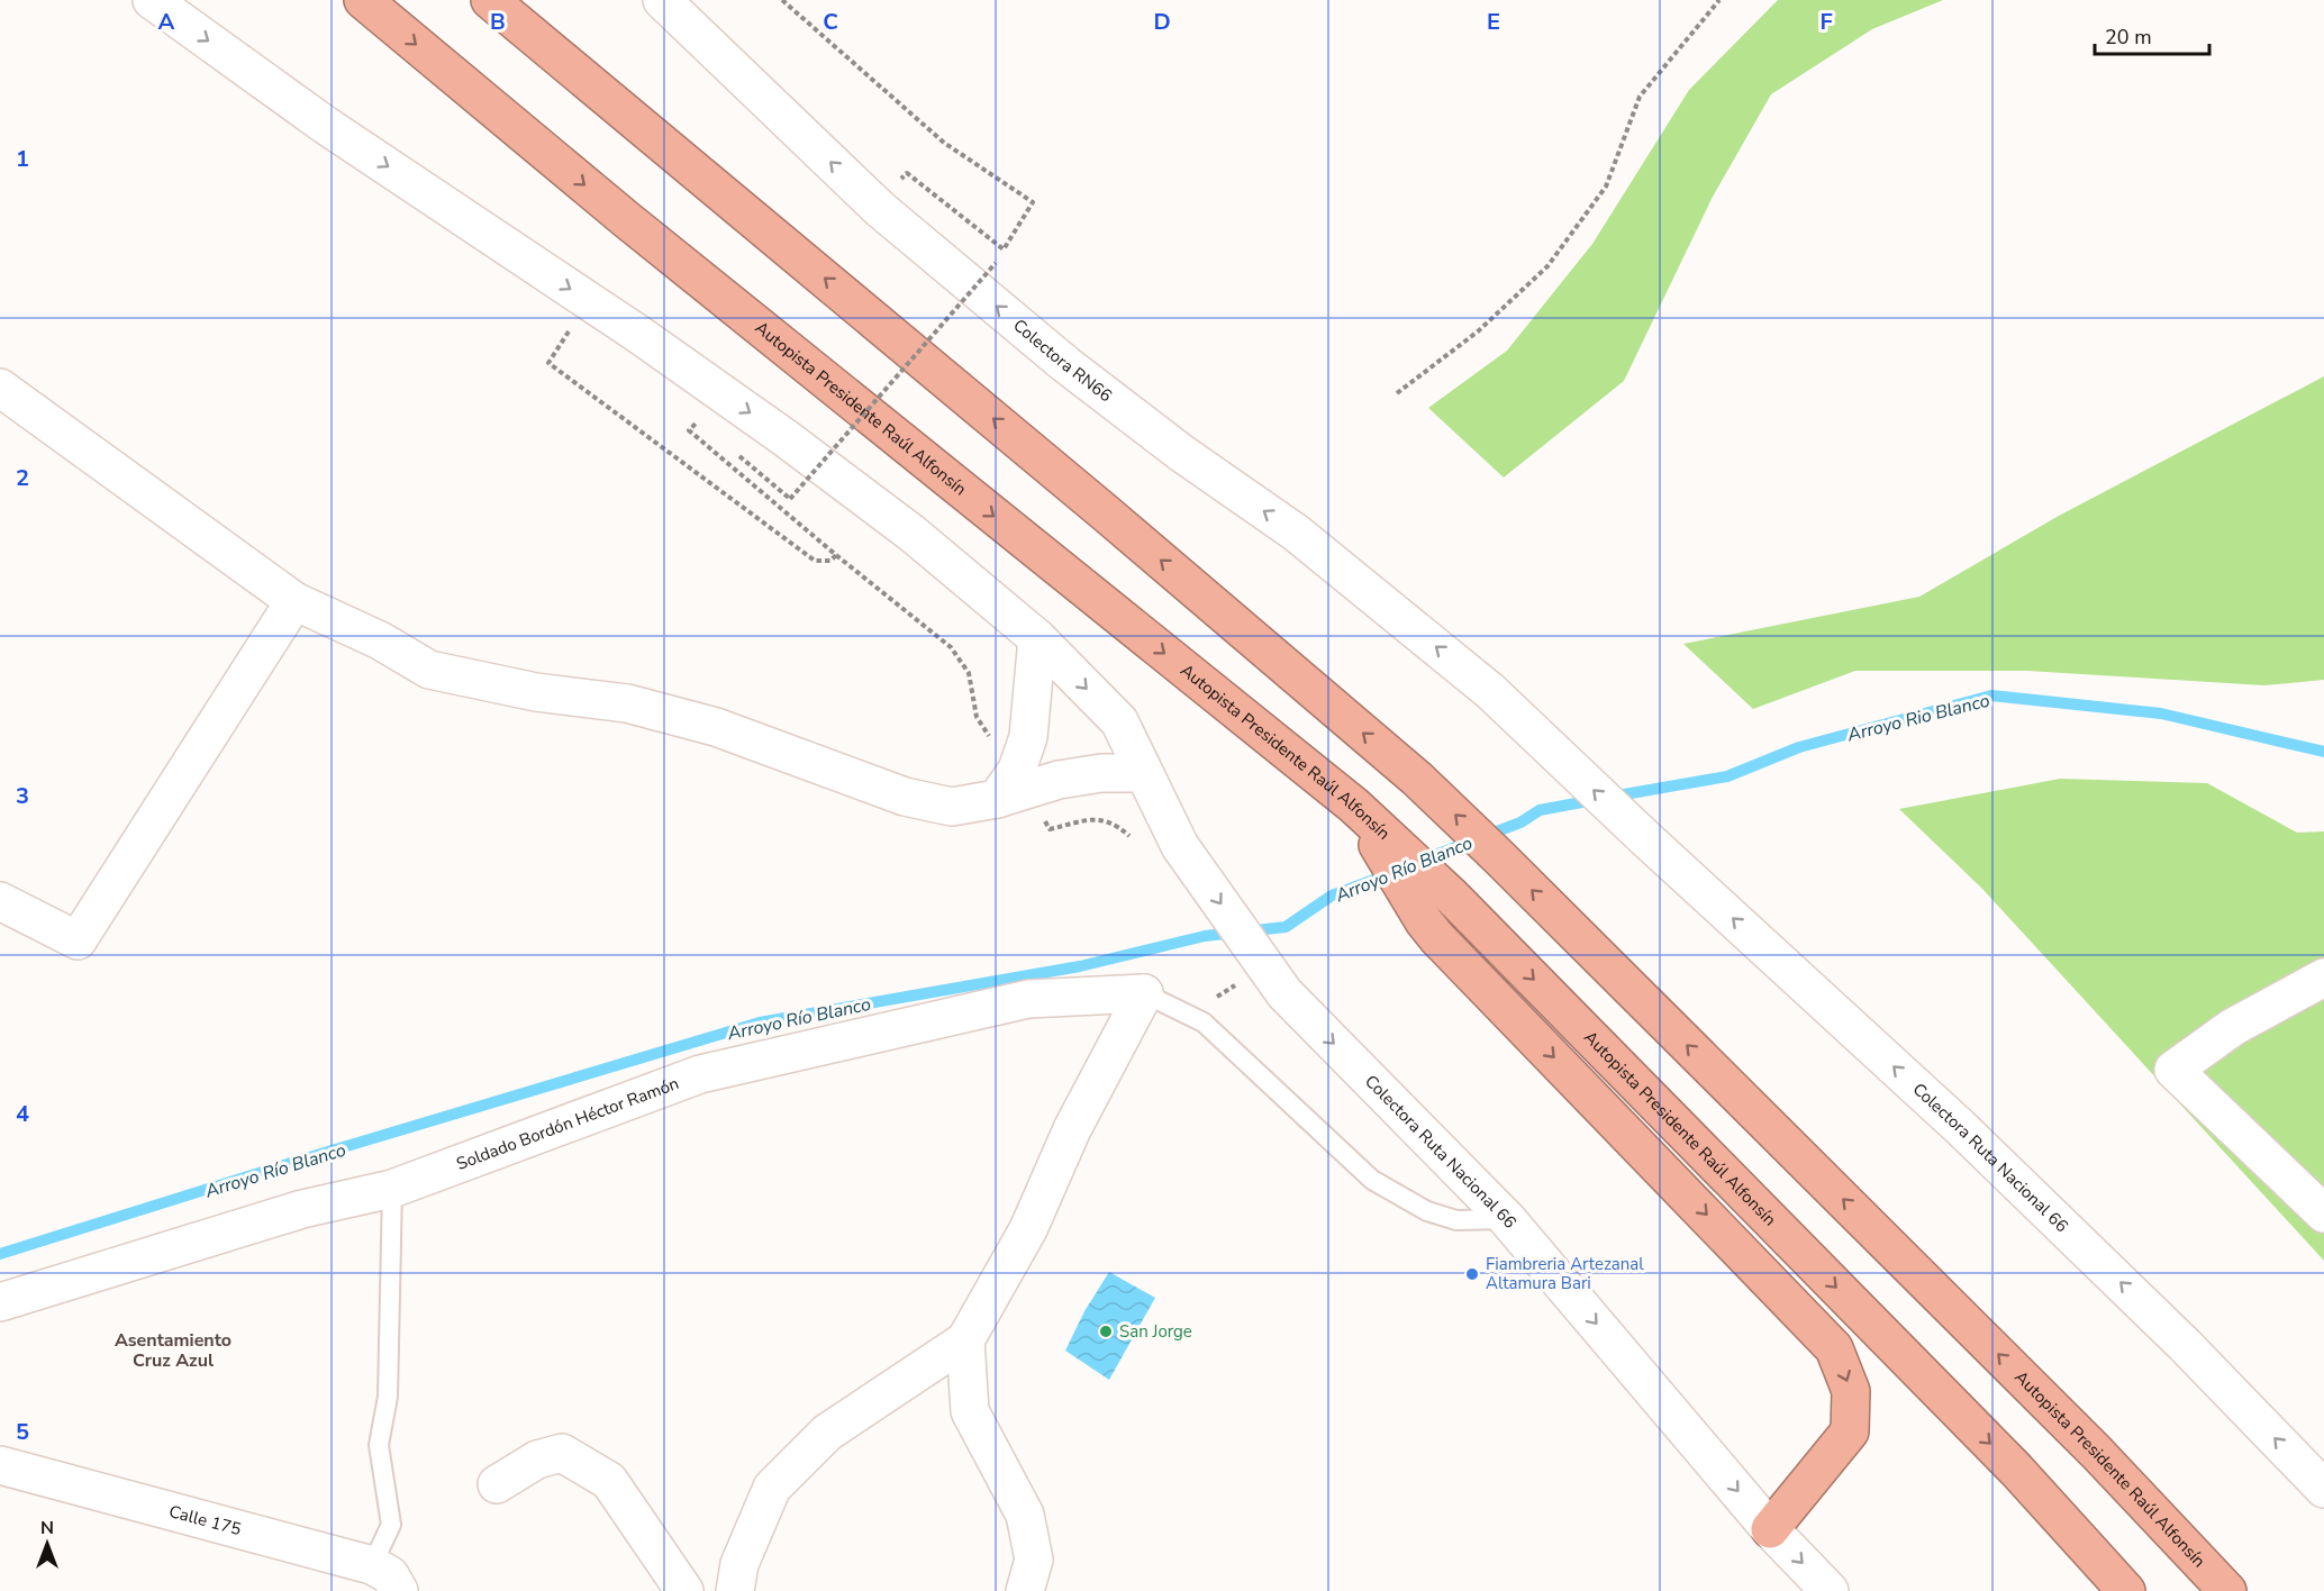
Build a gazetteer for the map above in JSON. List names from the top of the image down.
{
  "streets": {
    "highway": ["Autopista Presidente Raúl Alfonsín"],
    "street": [
      "Colectora RN66",
      "Soldado Bordón Héctor Ramón",
      "Colectora Ruta Nacional 66",
      "Calle 175"
    ]
  },
  "crossings": [
    ["Colectora RN66", "Colectora Ruta Nacional 66"]
  ],
  "one_way": ["Colectora RN66"],
  "districts": ["Asentamiento Cruz Azul"],
  "water": ["Arroyo Rio Blanco", "Arroyo Río Blanco"],
  "places": ["Fiambreria Artezanal Altamura Bari", "San Jorge"],
  "scale_bar": "20 m",
  "north": "top",
  "grid": {
    "columns": [
      "A",
      "B",
      "C",
      "D",
      "E",
      "F"
    ],
    "rows": [
      "1",
      "2",
      "3",
      "4",
      "5"
    ]
  }
}
